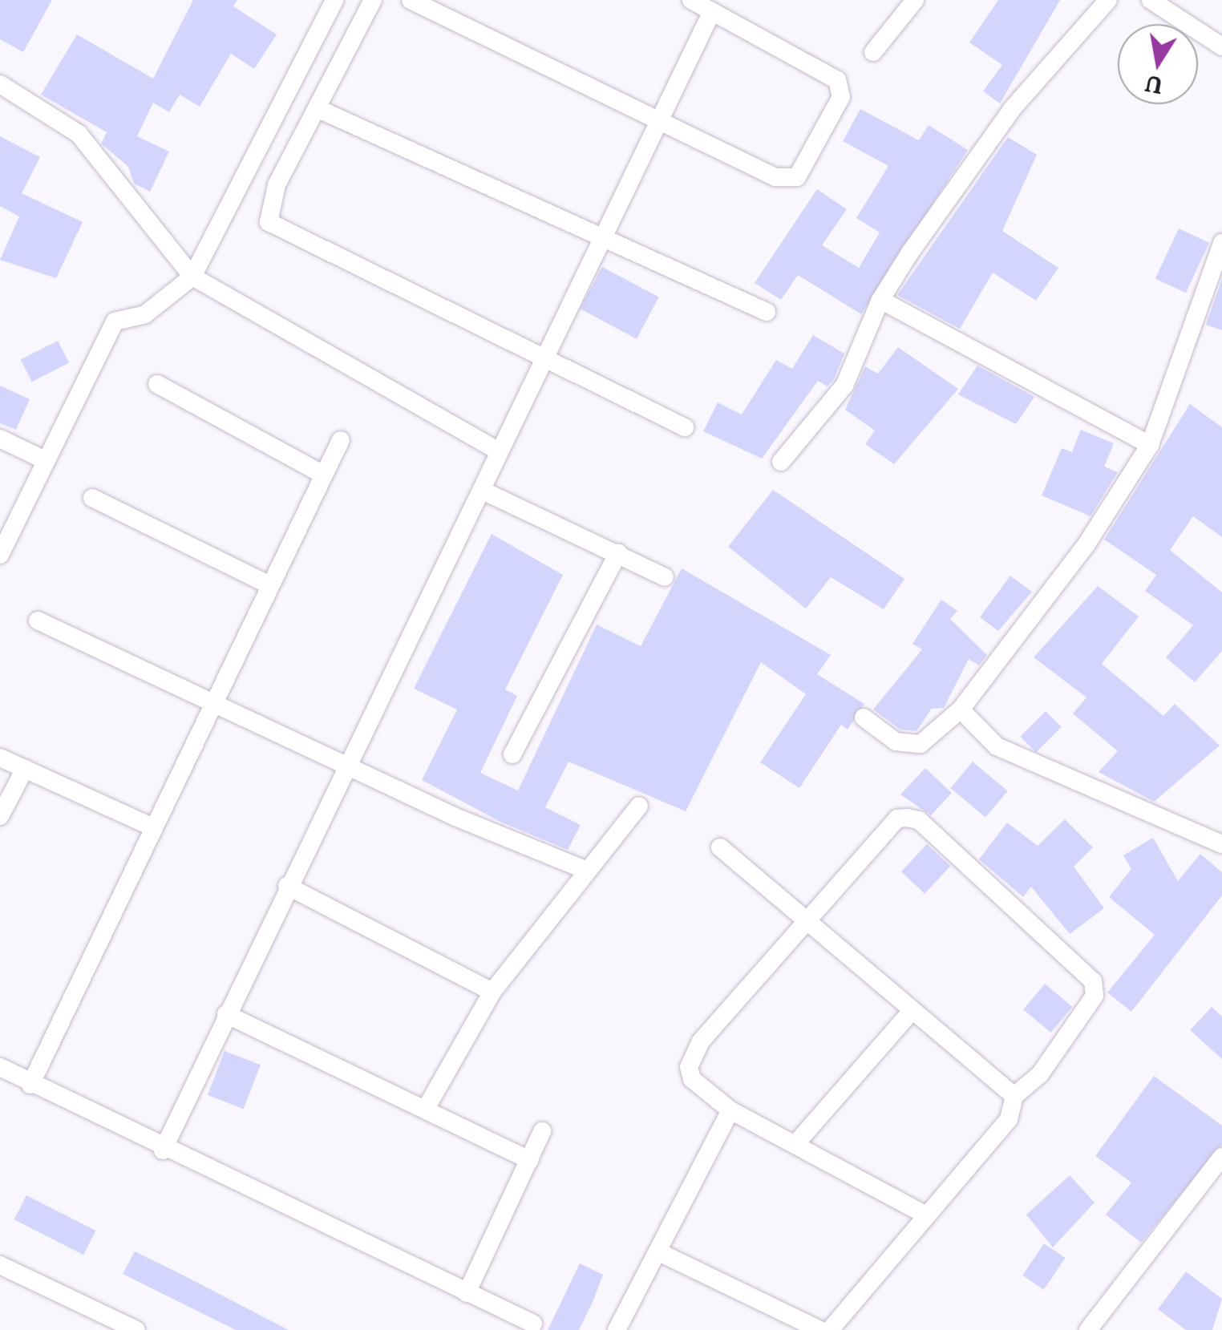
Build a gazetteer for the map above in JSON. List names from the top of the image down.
{
  "north": "bottom"
}
